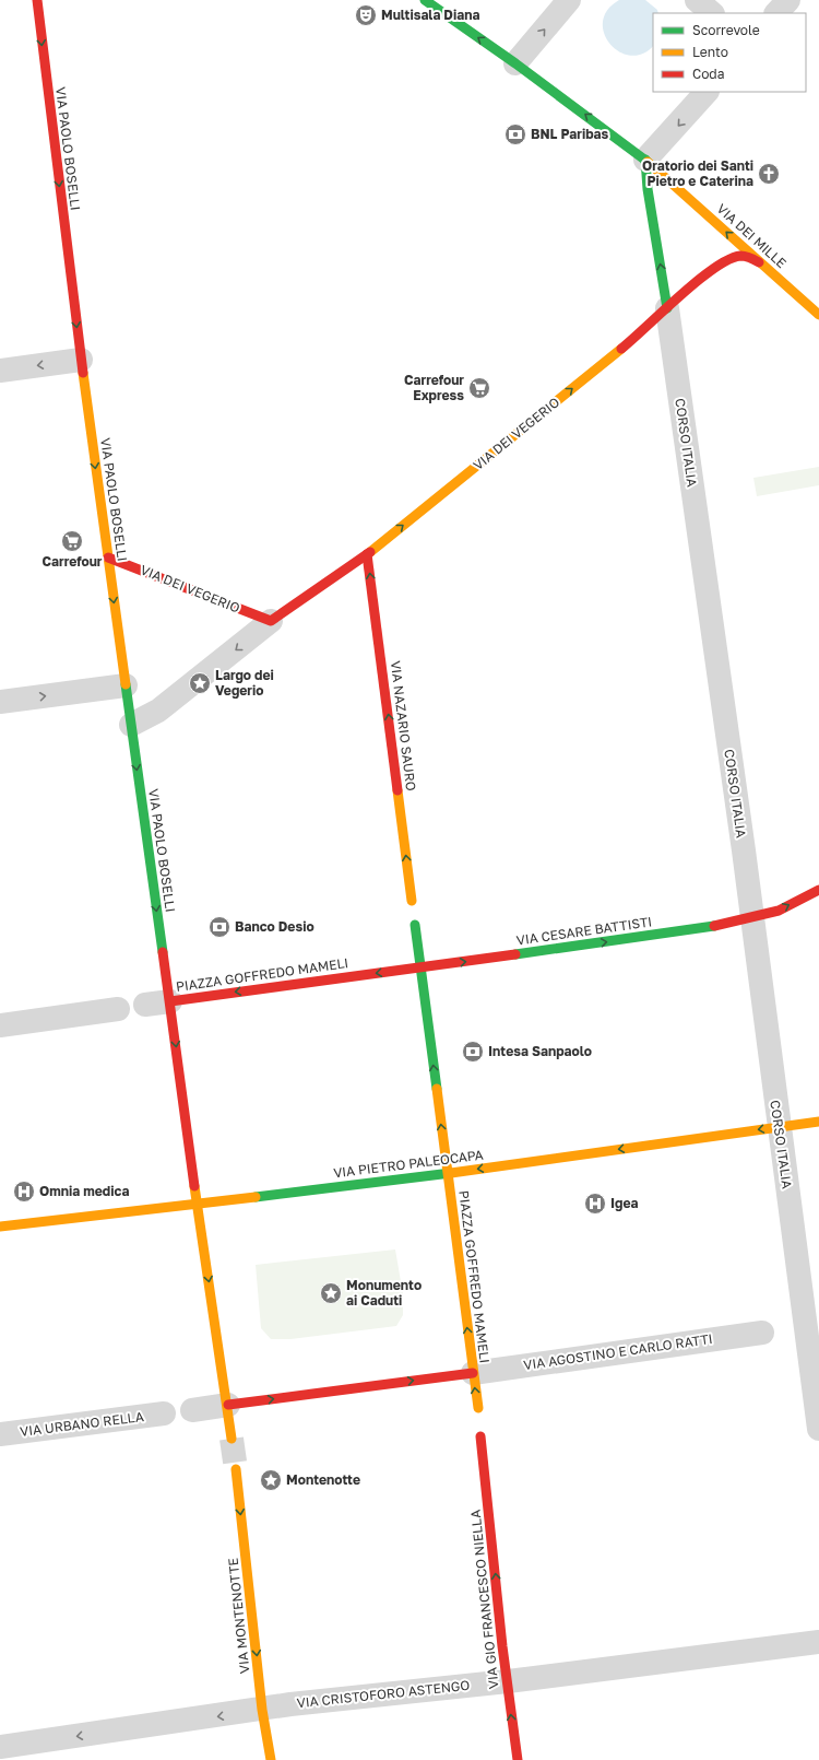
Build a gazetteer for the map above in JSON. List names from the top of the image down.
{
  "streets": {
    "street": [
      "VIA PAOLO BOSELLI",
      "VIA DEI MILLE",
      "VIA DEI VEGERIO",
      "CORSO ITALIA",
      "VIA NAZARIO SAURO",
      "VIA CESARE BATTISTI",
      "PIAZZA GOFFREDO MAMELI",
      "VIA PIETRO PALEOCAPA",
      "VIA AGOSTINO E CARLO RATTI",
      "VIA URBANO RELLA",
      "VIA GIO FRANCESCO NIELLA",
      "VIA MONTENOTTE",
      "VIA CRISTOFORO ASTENGO"
    ]
  },
  "crossings": [
    ["VIA PAOLO BOSELLI", "VIA DEI VEGERIO"],
    ["VIA PAOLO BOSELLI", "PIAZZA GOFFREDO MAMELI"],
    ["VIA DEI MILLE", "VIA DEI VEGERIO"],
    ["VIA DEI MILLE", "CORSO ITALIA"],
    ["VIA DEI VEGERIO", "CORSO ITALIA"],
    ["VIA DEI VEGERIO", "VIA NAZARIO SAURO"],
    ["CORSO ITALIA", "VIA CESARE BATTISTI"],
    ["CORSO ITALIA", "VIA PIETRO PALEOCAPA"],
    ["VIA CESARE BATTISTI", "PIAZZA GOFFREDO MAMELI"],
    ["PIAZZA GOFFREDO MAMELI", "VIA PIETRO PALEOCAPA"],
    ["PIAZZA GOFFREDO MAMELI", "VIA AGOSTINO E CARLO RATTI"],
    ["VIA GIO FRANCESCO NIELLA", "VIA CRISTOFORO ASTENGO"],
    ["VIA MONTENOTTE", "VIA CRISTOFORO ASTENGO"]
  ],
  "one_way": [
    "VIA PAOLO BOSELLI",
    "VIA DEI MILLE",
    "VIA NAZARIO SAURO",
    "VIA CESARE BATTISTI",
    "VIA PIETRO PALEOCAPA",
    "VIA GIO FRANCESCO NIELLA",
    "VIA MONTENOTTE"
  ],
  "places": {
    "theatre": ["Multisala Diana"],
    "bank": ["BNL Paribas", "Banco Desio", "Intesa Sanpaolo"],
    "church": ["Oratorio dei Santi Pietro e Caterina"],
    "supermarket": ["Carrefour Express", "Carrefour"],
    "place": ["Largo dei Vegerio", "Monumento ai Caduti", "Montenotte"],
    "hospital": ["Omnia medica", "Igea"]
  },
  "legend": ["Scorrevole", "Lento", "Coda"]
}
